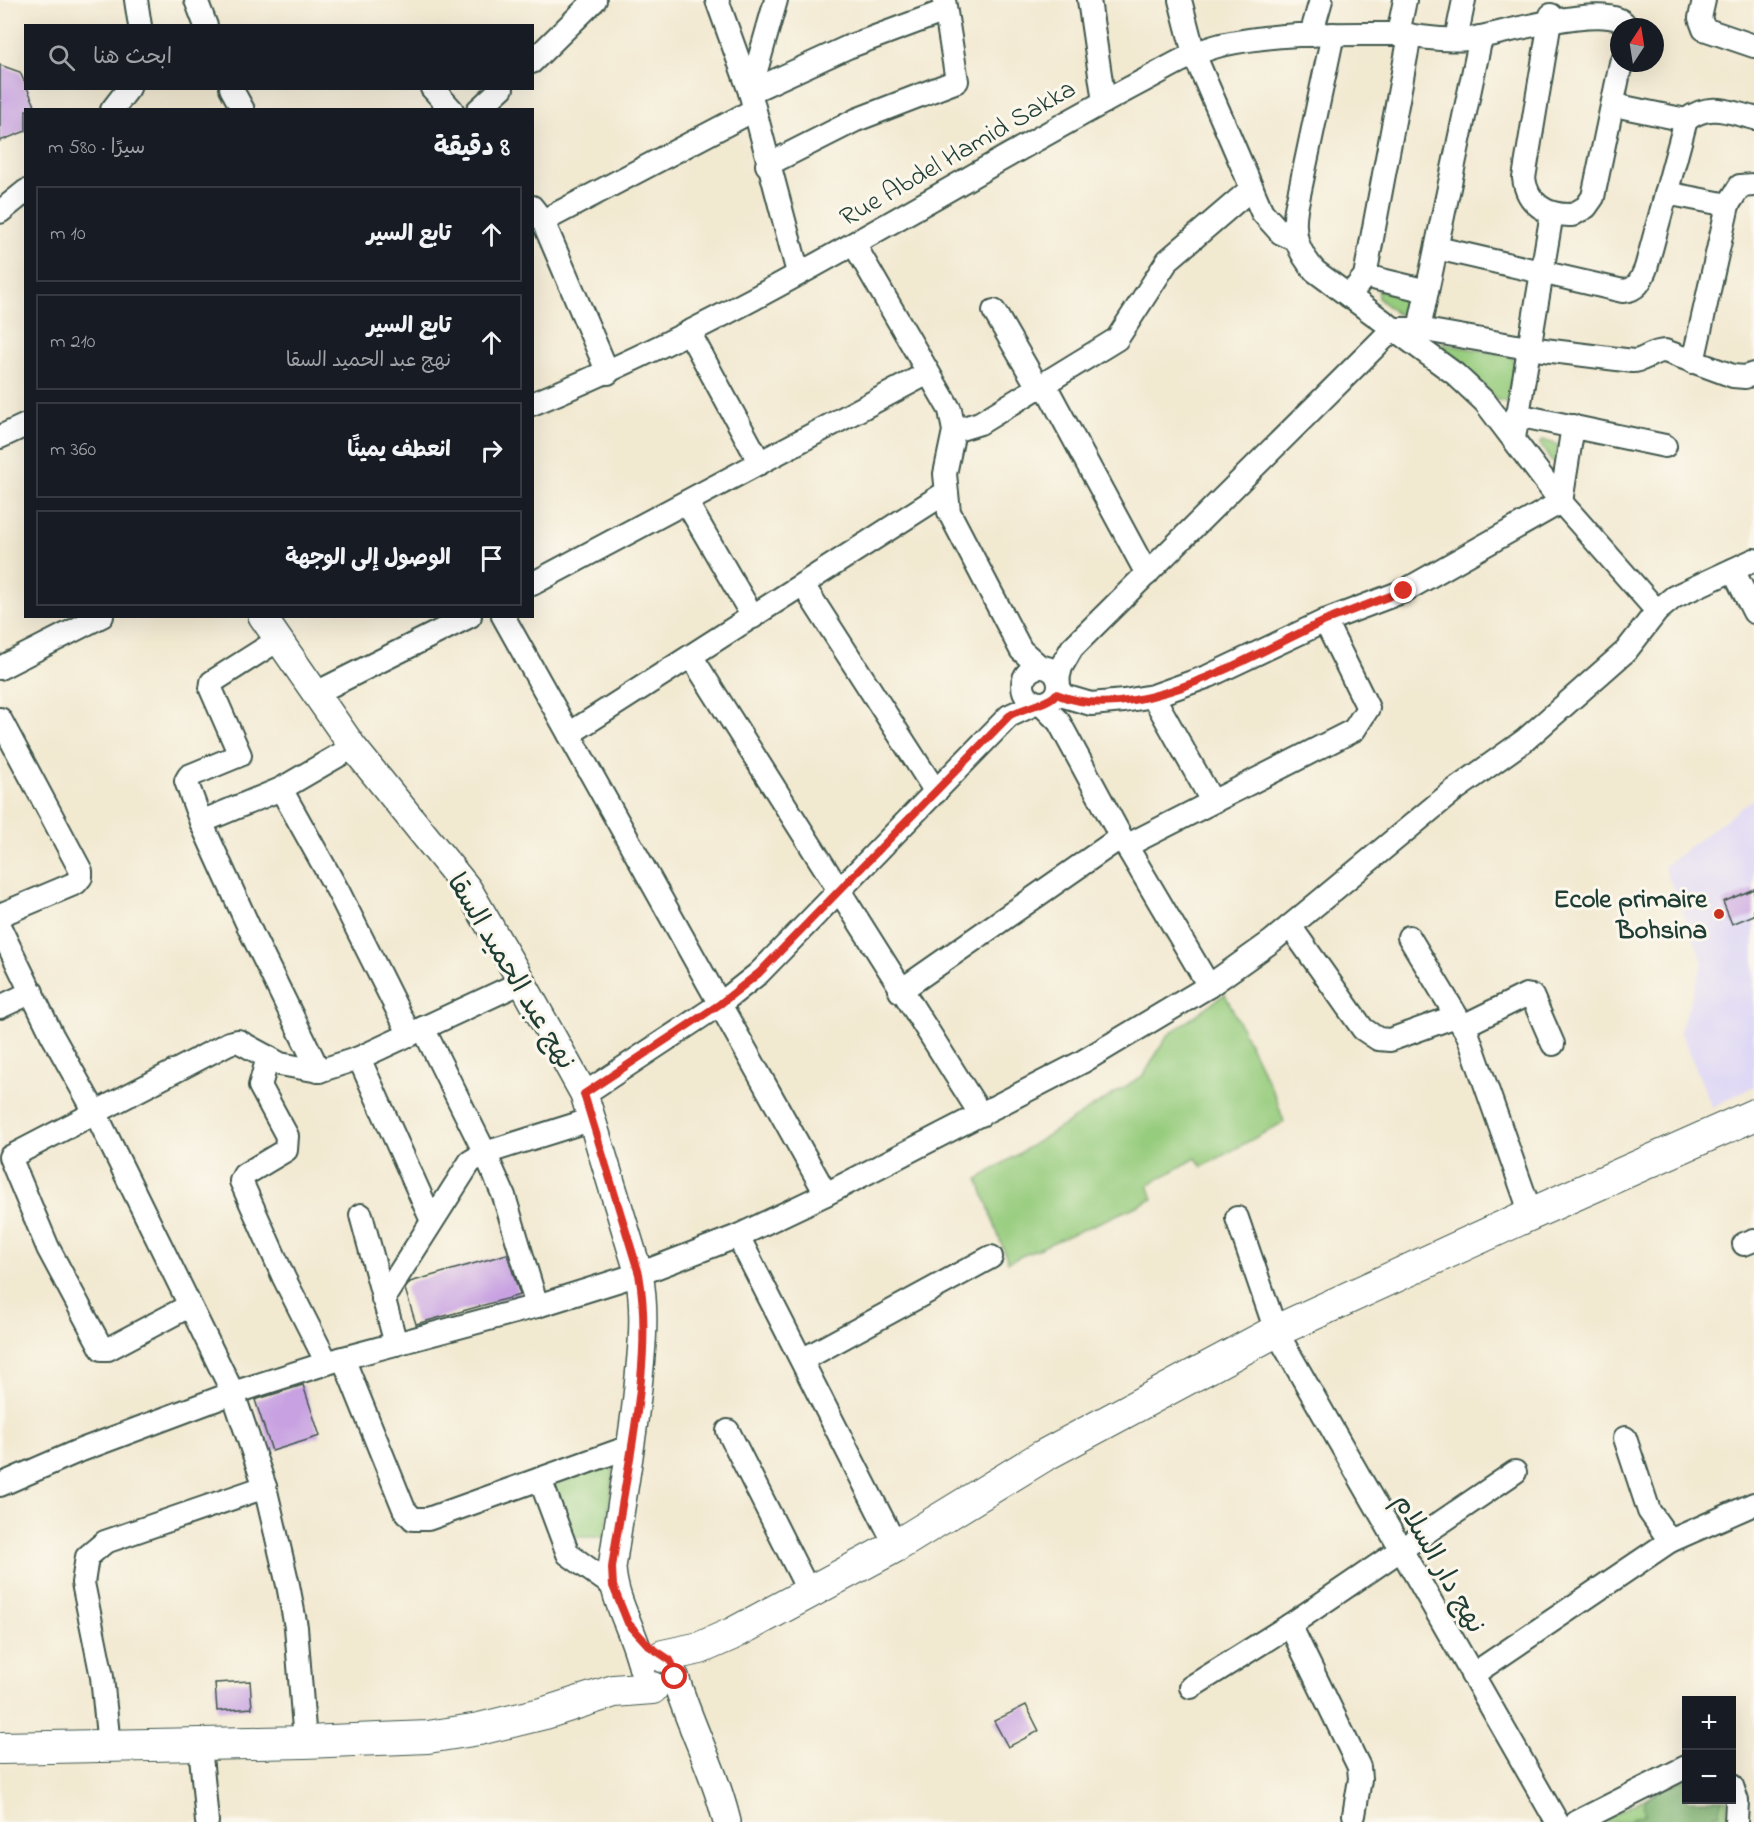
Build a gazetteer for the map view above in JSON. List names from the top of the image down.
{
  "streets": {
    "street": ["Rue Abdel Hamid Sakka", "نهج عبد الحميد السقا", "نهج دار السلام"]
  },
  "places": ["Ecole primaire Bohsina"],
  "north": "top",
  "page": {
    "search": "ابحث هنا",
    "heading": ["8 دقيقة", "سيرًا · 580 m"],
    "list": [
      ["تابع السير", "10 m"],
      ["تابع السير", "نهج عبد الحميد السقا", "210 m"],
      ["انعطف يمينًا", "360 m"],
      "الوصول إلى الوجهة"
    ],
    "map_buttons": ["+", "−"]
  }
}
